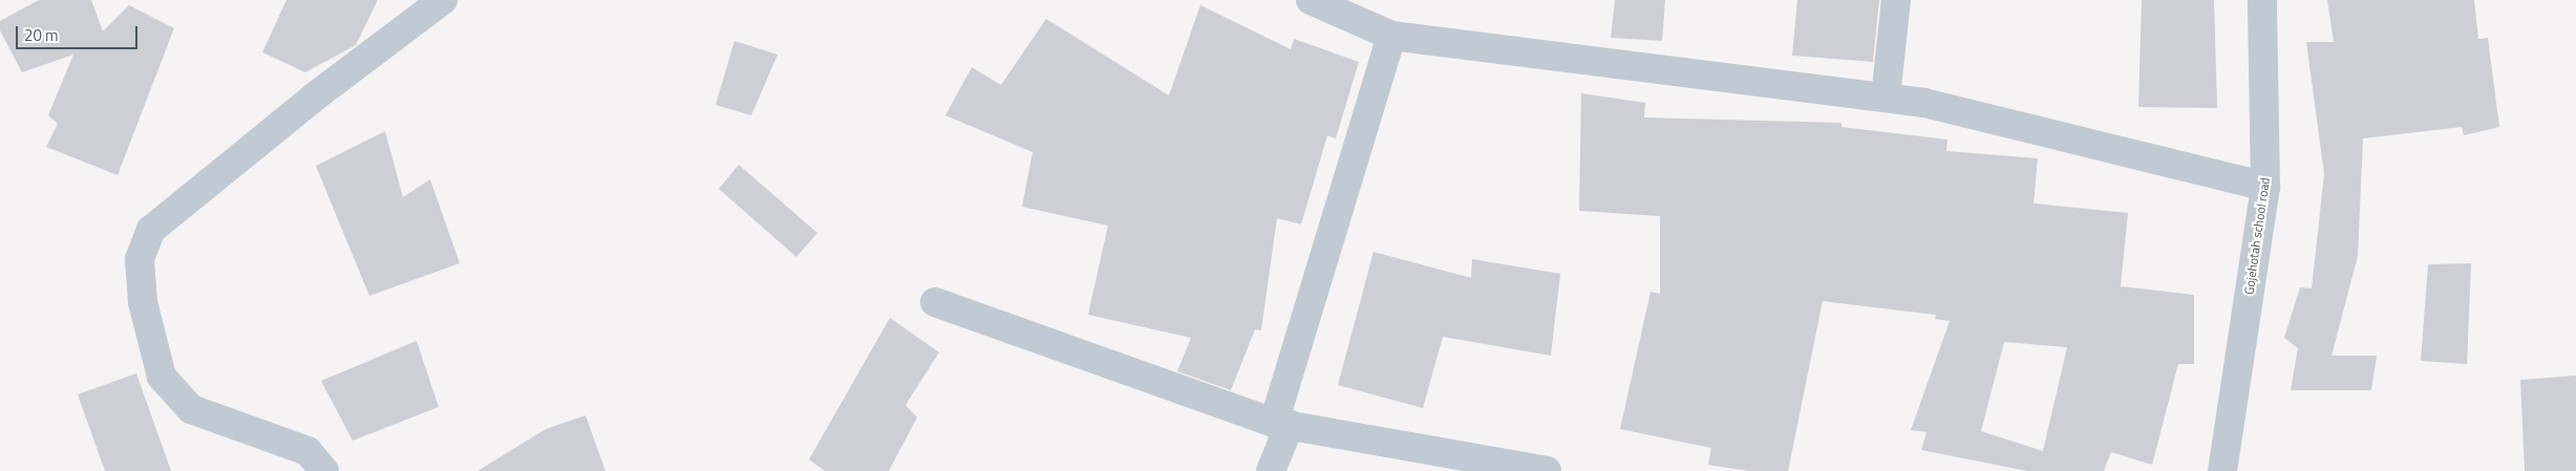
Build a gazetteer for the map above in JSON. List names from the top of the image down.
{
  "streets": {
    "street": ["Gojehotah school road"]
  },
  "scale_bar": "20 m"
}
